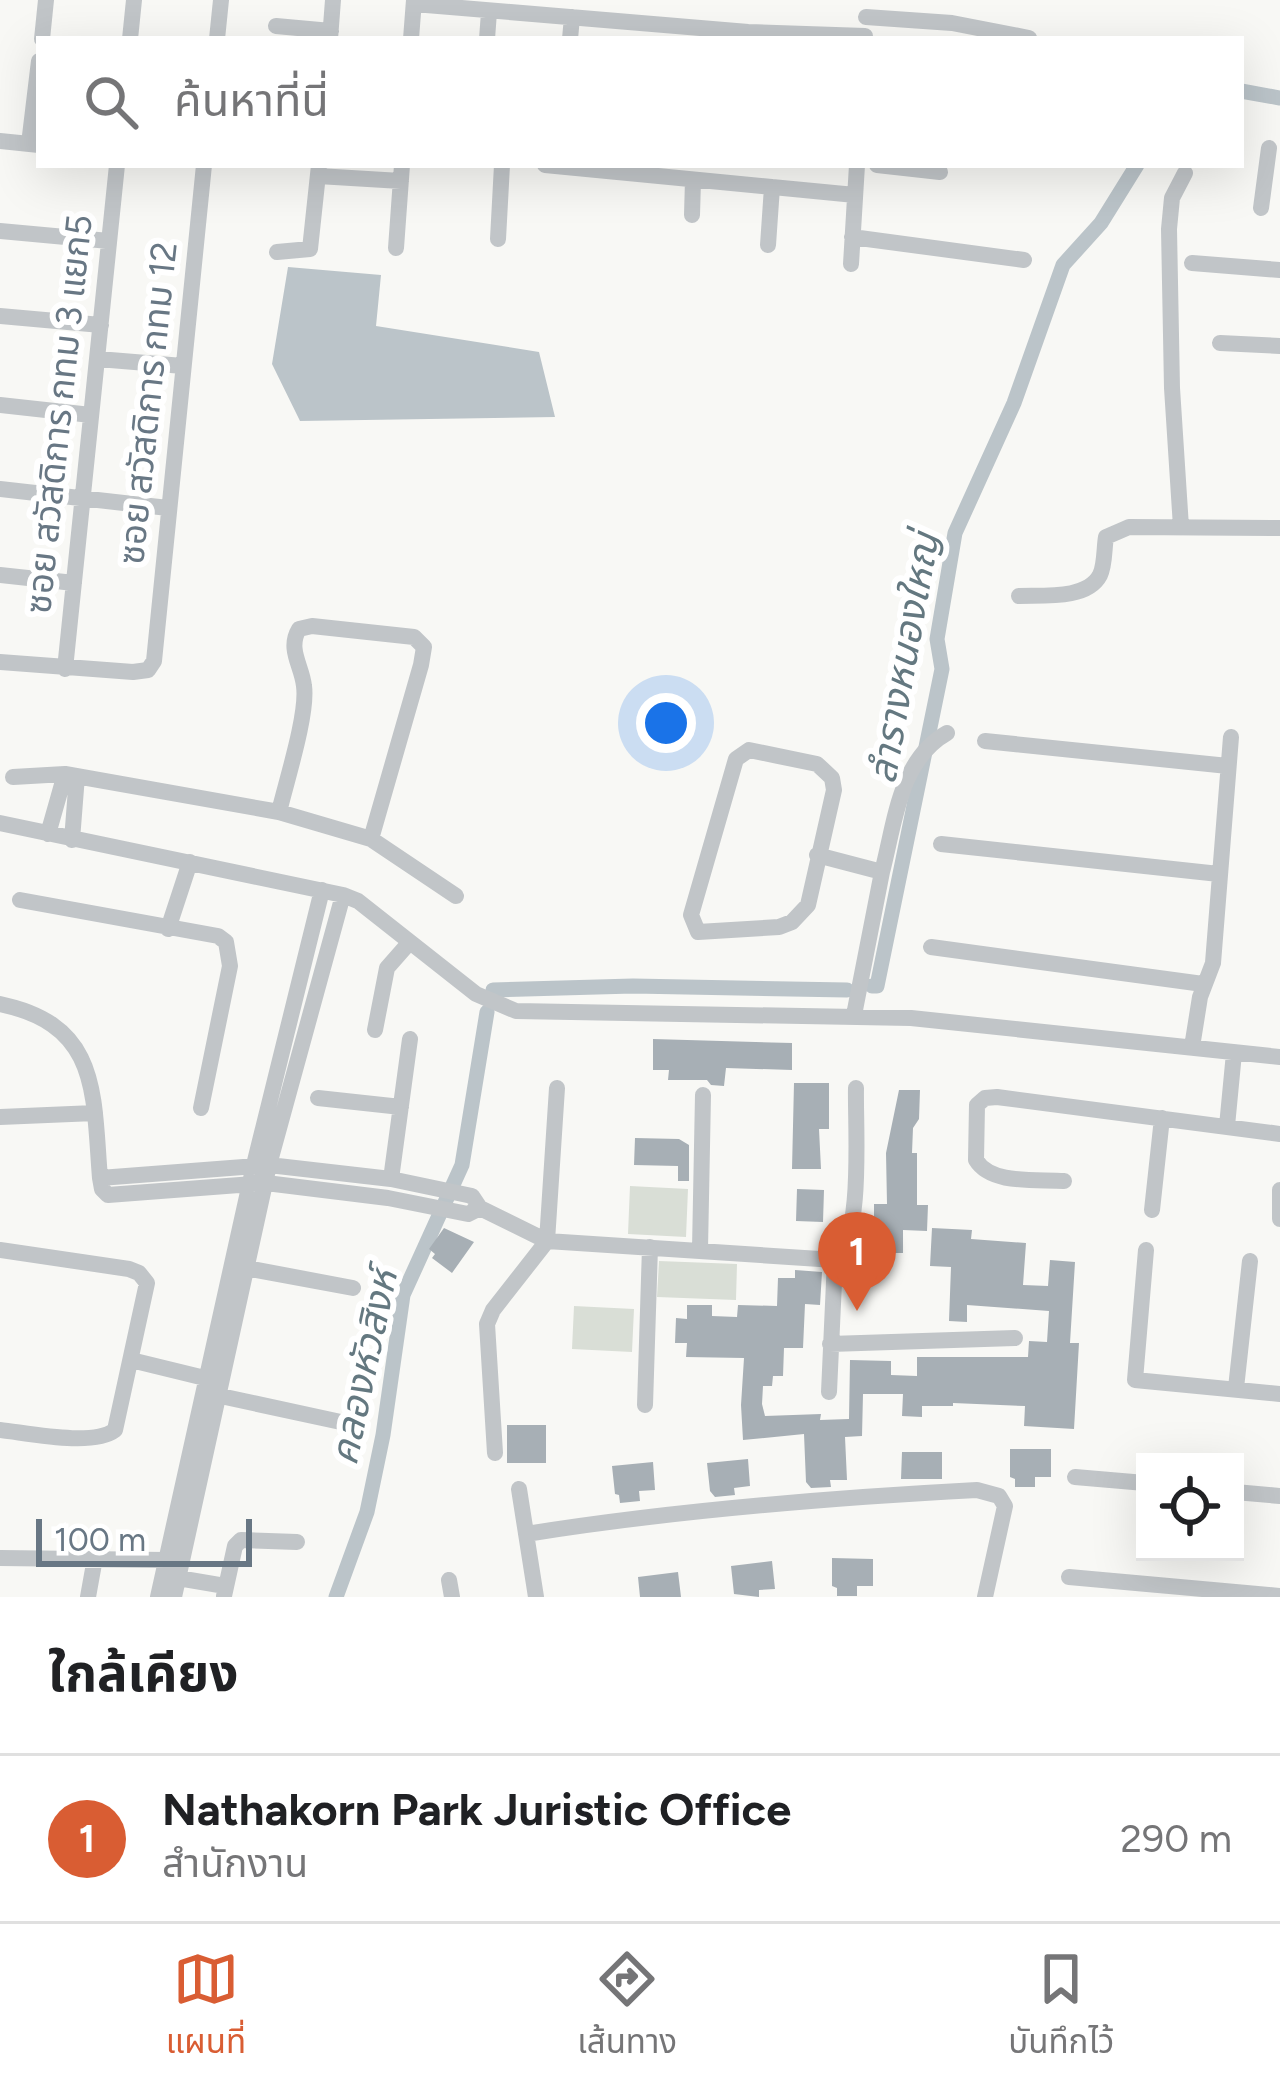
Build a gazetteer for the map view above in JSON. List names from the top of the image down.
{
  "streets": {
    "street": ["ซอย สวัสดิการ กทม 12", "ซอย สวัสดิการ กทม 3 แยก5"]
  },
  "crossings": [
    ["ซอย สวัสดิการ กทม 12", "ซอย สวัสดิการ กทม 3 แยก5"]
  ],
  "water": ["ลำรางหนองใหญ่", "คลองหัวสิงห์"],
  "scale_bar": "100 m",
  "page": {
    "search": "ค้นหาที่นี่",
    "pins": "1",
    "scale": "100 m",
    "heading": "ใกล้เคียง",
    "list": [
      {
        "mark": "1",
        "name": "Nathakorn Park Juristic Office",
        "note": "สำนักงาน",
        "value": "290 m"
      }
    ],
    "nav": ["แผนที่", "เส้นทาง", "บันทึกไว้"]
  }
}
